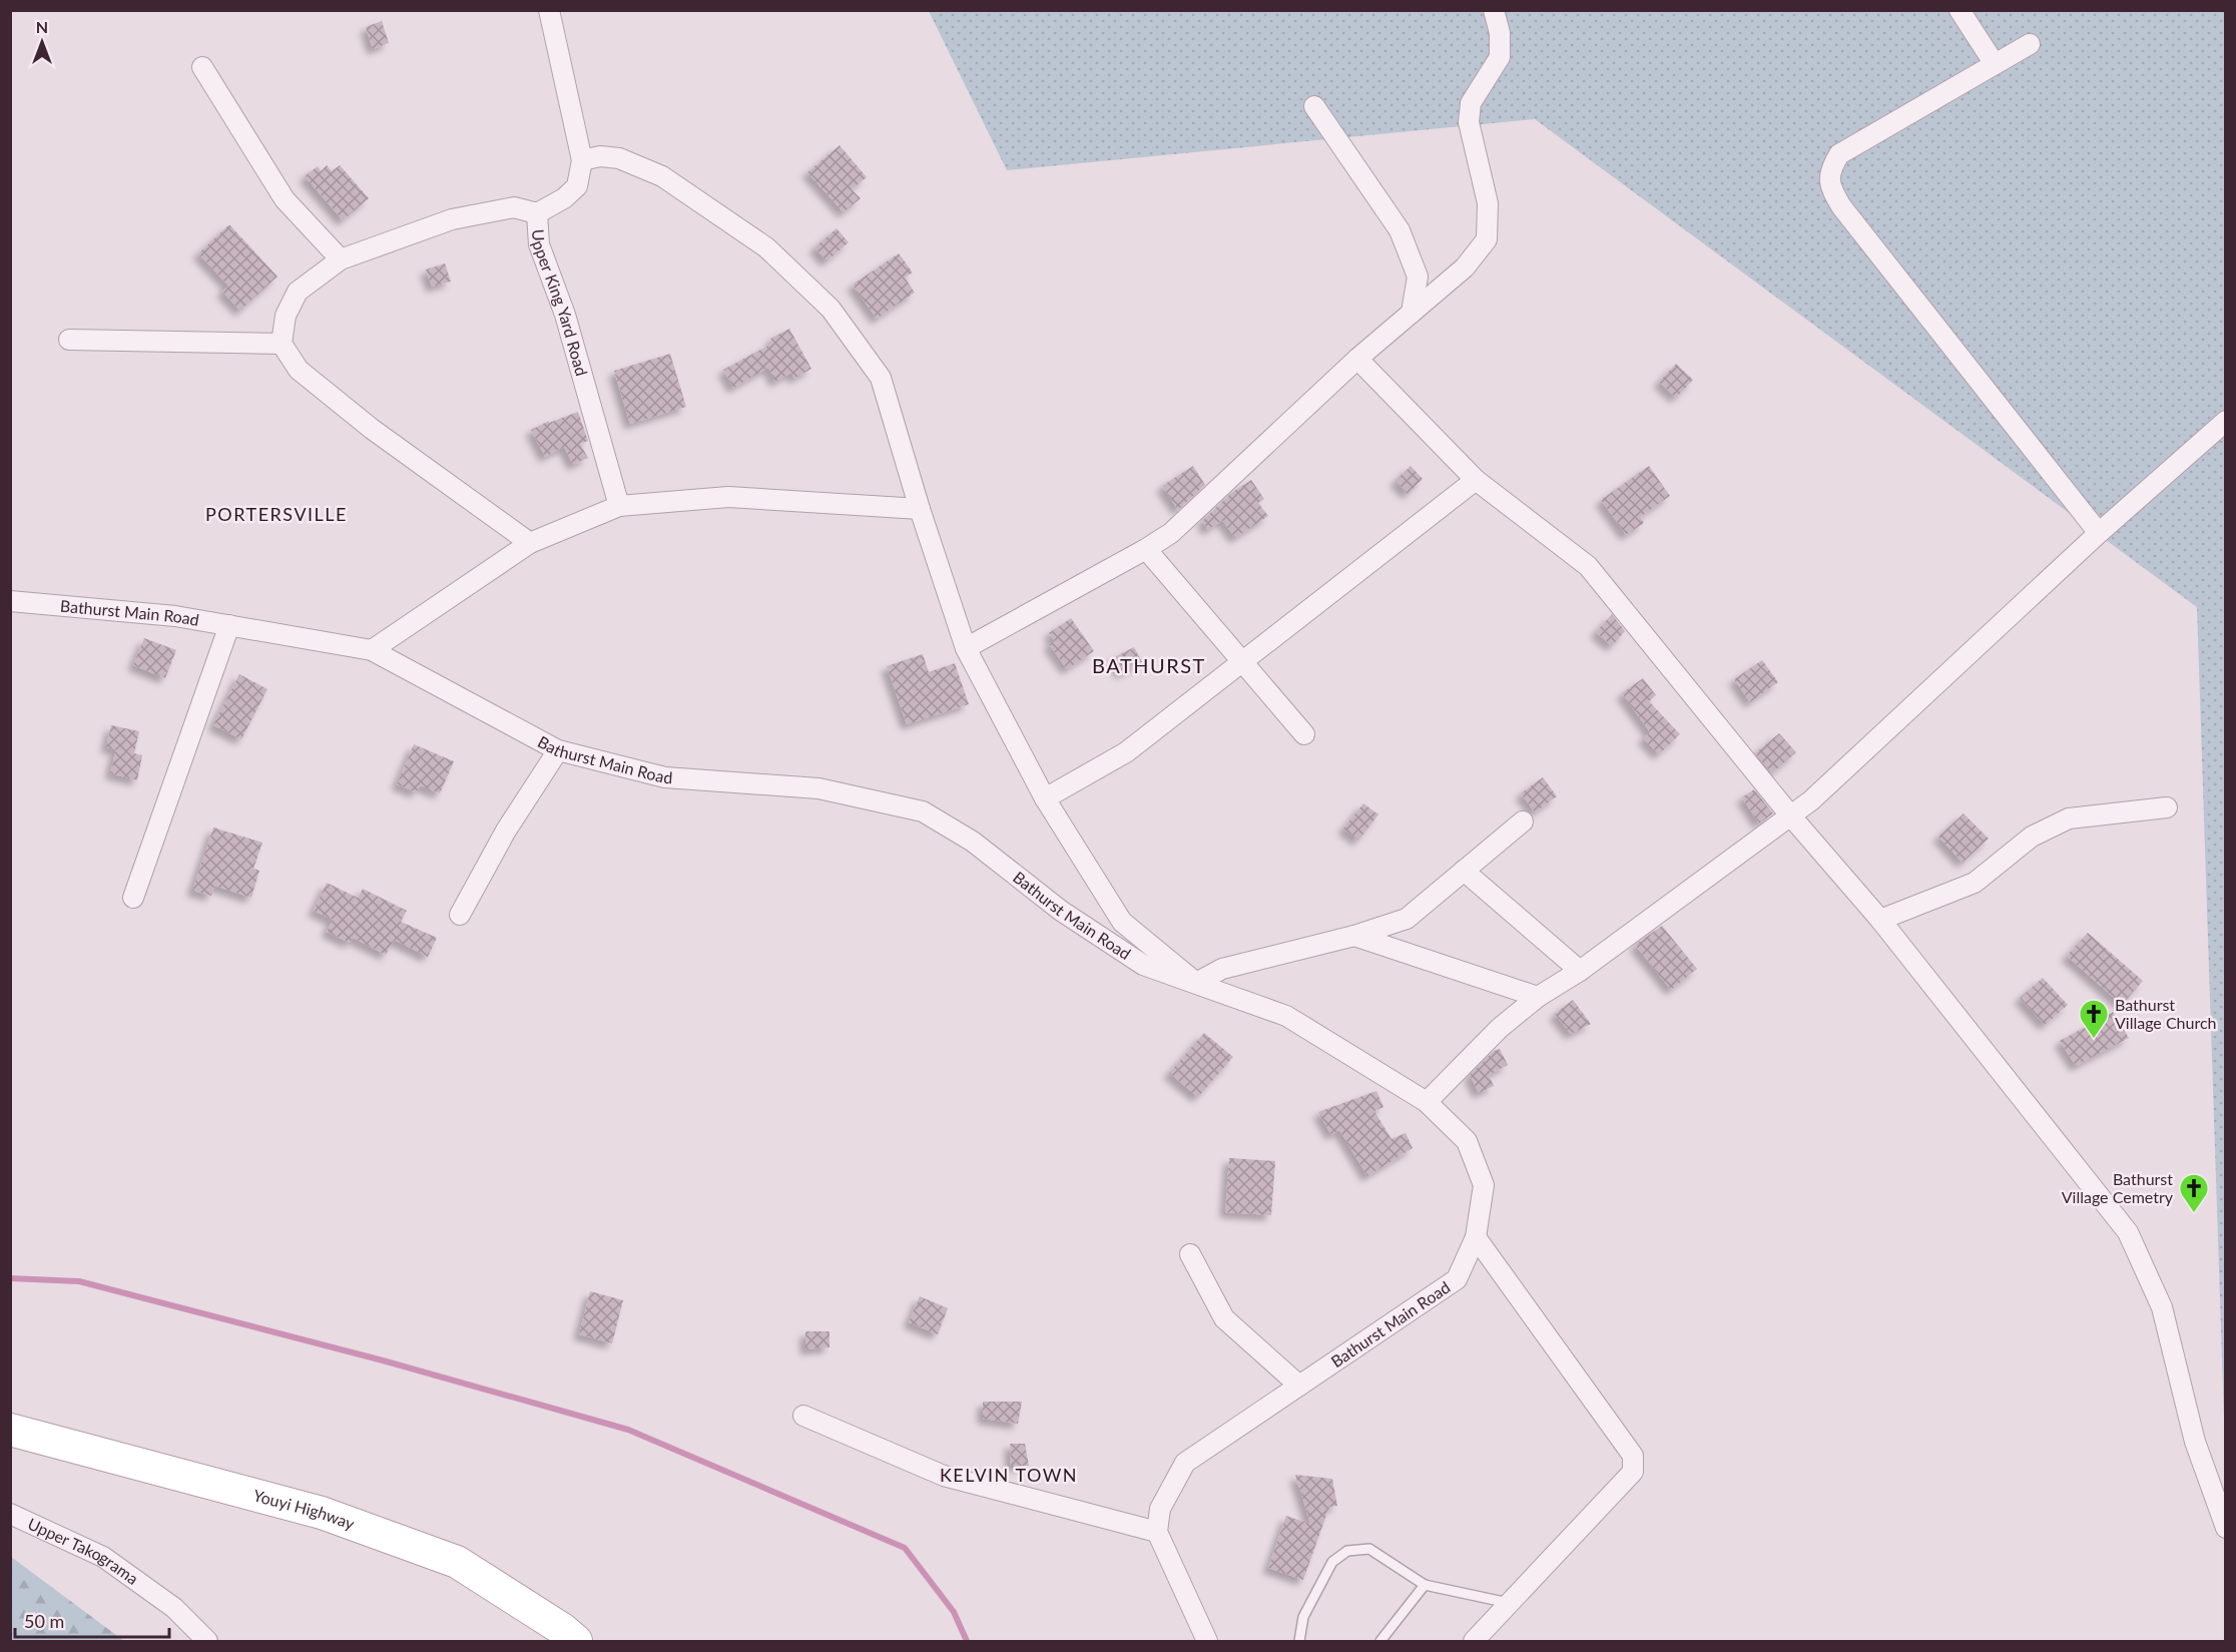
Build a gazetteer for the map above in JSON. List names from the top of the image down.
{
  "streets": {
    "main road": ["Youyi Highway"],
    "street": ["Upper King Yard Road", "Bathurst Main Road", "Upper Takograma"]
  },
  "districts": ["PORTERSVILLE", "BATHURST", "KELVIN TOWN"],
  "places": {
    "church": ["Bathurst Village Church", "Bathurst Village Cemetry"]
  },
  "scale_bar": "50 m",
  "north": "top"
}
